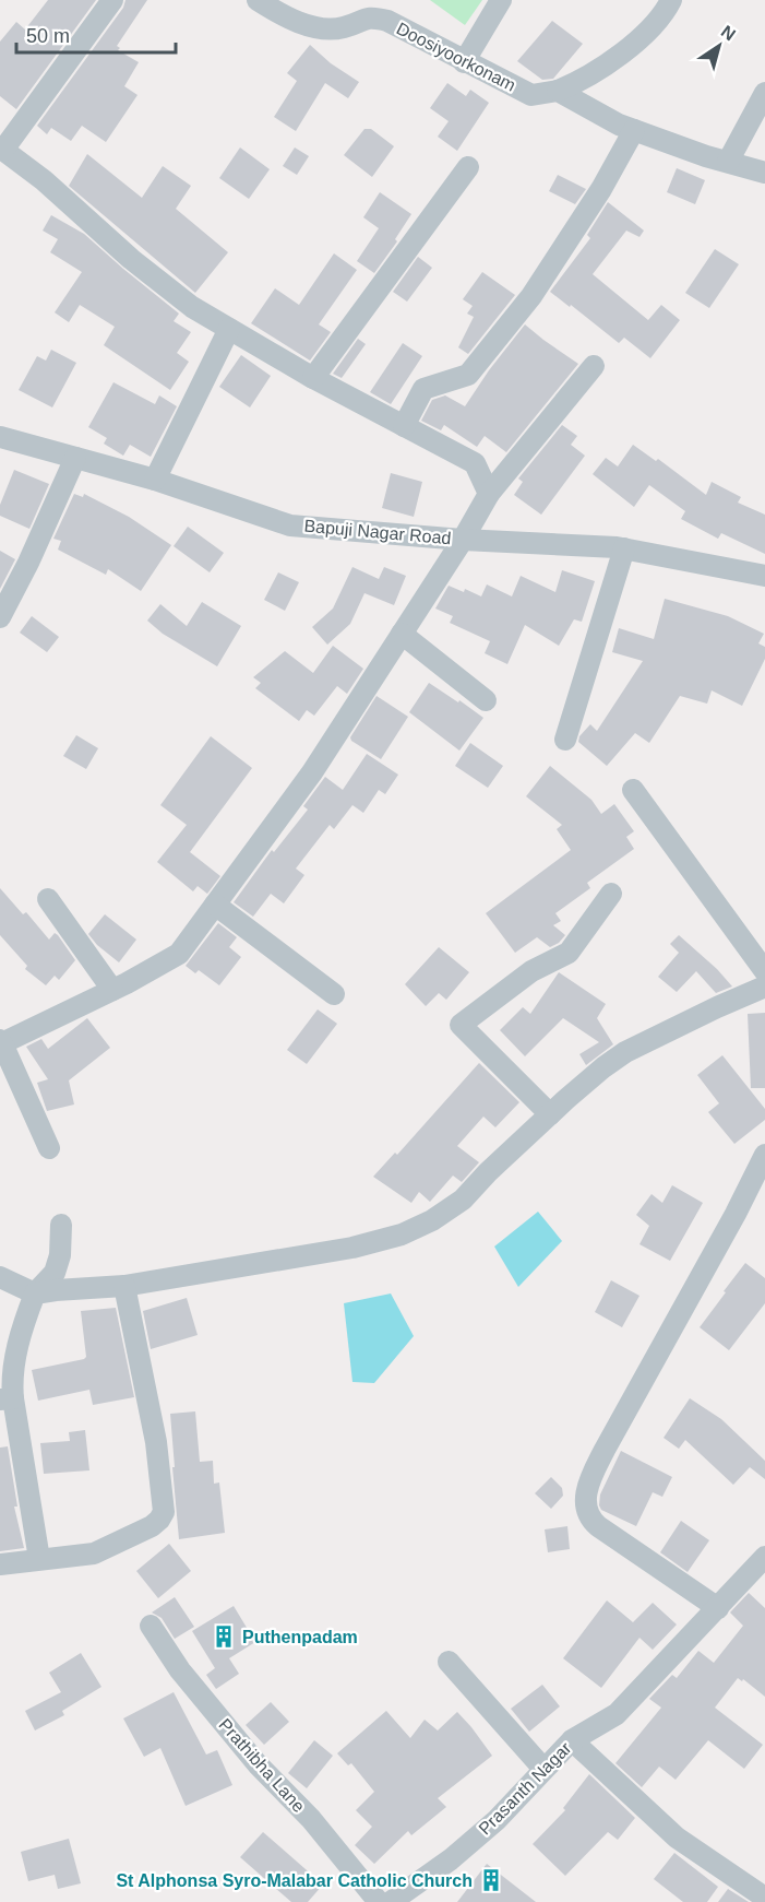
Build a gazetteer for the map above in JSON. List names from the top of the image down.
{
  "streets": {
    "street": [
      "Doosiyoorkonam",
      "Bapuji Nagar Road",
      "Prathibha Lane",
      "Prasanth Nagar"
    ]
  },
  "places": {
    "building": ["Puthenpadam", "St Alphonsa Syro-Malabar Catholic Church"]
  },
  "scale_bar": "50 m",
  "north": "top right"
}
